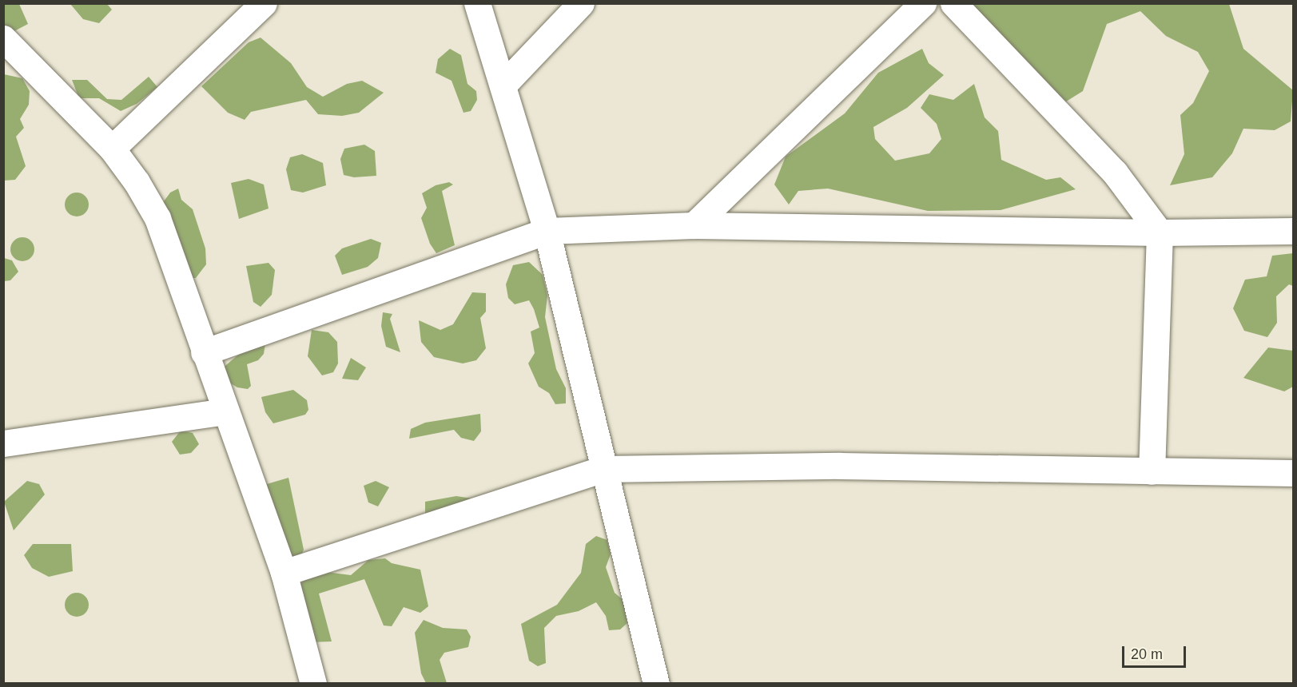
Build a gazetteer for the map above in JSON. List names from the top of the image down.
{
  "scale_bar": "20 m"
}
